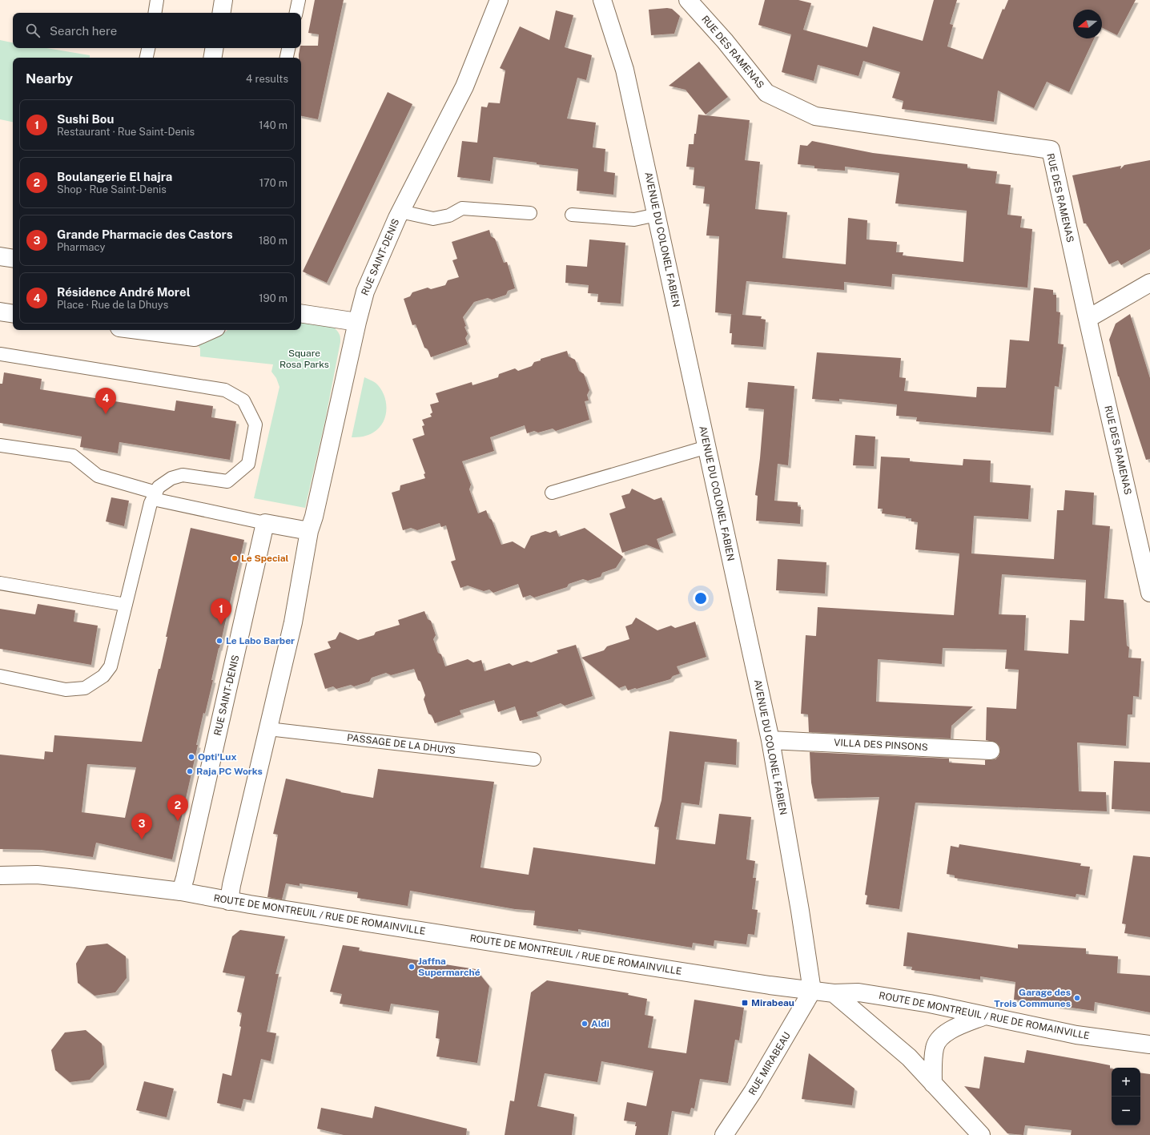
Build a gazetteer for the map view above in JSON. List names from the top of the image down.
{
  "streets": {
    "street": [
      "RUE DES RAMENAS",
      "AVENUE DU COLONEL FABIEN",
      "RUE SAINT-DENIS",
      "VILLA DES PINSONS",
      "ROUTE DE MONTREUIL / RUE DE ROMAINVILLE",
      "RUE MIRABEAU"
    ],
    "lane": ["PASSAGE DE LA DHUYS"]
  },
  "crossings": [
    ["AVENUE DU COLONEL FABIEN", "VILLA DES PINSONS"],
    ["AVENUE DU COLONEL FABIEN", "ROUTE DE MONTREUIL / RUE DE ROMAINVILLE"],
    ["AVENUE DU COLONEL FABIEN", "RUE MIRABEAU"],
    ["RUE SAINT-DENIS", "PASSAGE DE LA DHUYS"],
    ["RUE SAINT-DENIS", "ROUTE DE MONTREUIL / RUE DE ROMAINVILLE"],
    ["ROUTE DE MONTREUIL / RUE DE ROMAINVILLE", "RUE MIRABEAU"]
  ],
  "parks": ["Square Rosa Parks"],
  "places": {
    "other": [
      "Le Special",
      "Le Labo Barber",
      "Opti'Lux",
      "Raja PC Works",
      "Jaffna Supermarché",
      "Garage des Trois Communes",
      "Aldi"
    ],
    "transit": ["Mirabeau"]
  },
  "north": "left",
  "page": {
    "search": "Search here",
    "heading": ["Nearby", "4 results"],
    "list": [
      {
        "mark": "1",
        "name": "Sushi Bou",
        "note": "Restaurant · Rue Saint-Denis",
        "value": "140 m"
      },
      {
        "mark": "2",
        "name": "Boulangerie El hajra",
        "note": "Shop · Rue Saint-Denis",
        "value": "170 m"
      },
      {
        "mark": "3",
        "name": "Grande Pharmacie des Castors",
        "note": "Pharmacy",
        "value": "180 m"
      },
      {
        "mark": "4",
        "name": "Résidence André Morel",
        "note": "Place · Rue de la Dhuys",
        "value": "190 m"
      }
    ],
    "pins": [
      "4",
      "1",
      "2",
      "3"
    ],
    "map_buttons": ["+", "−"]
  }
}
